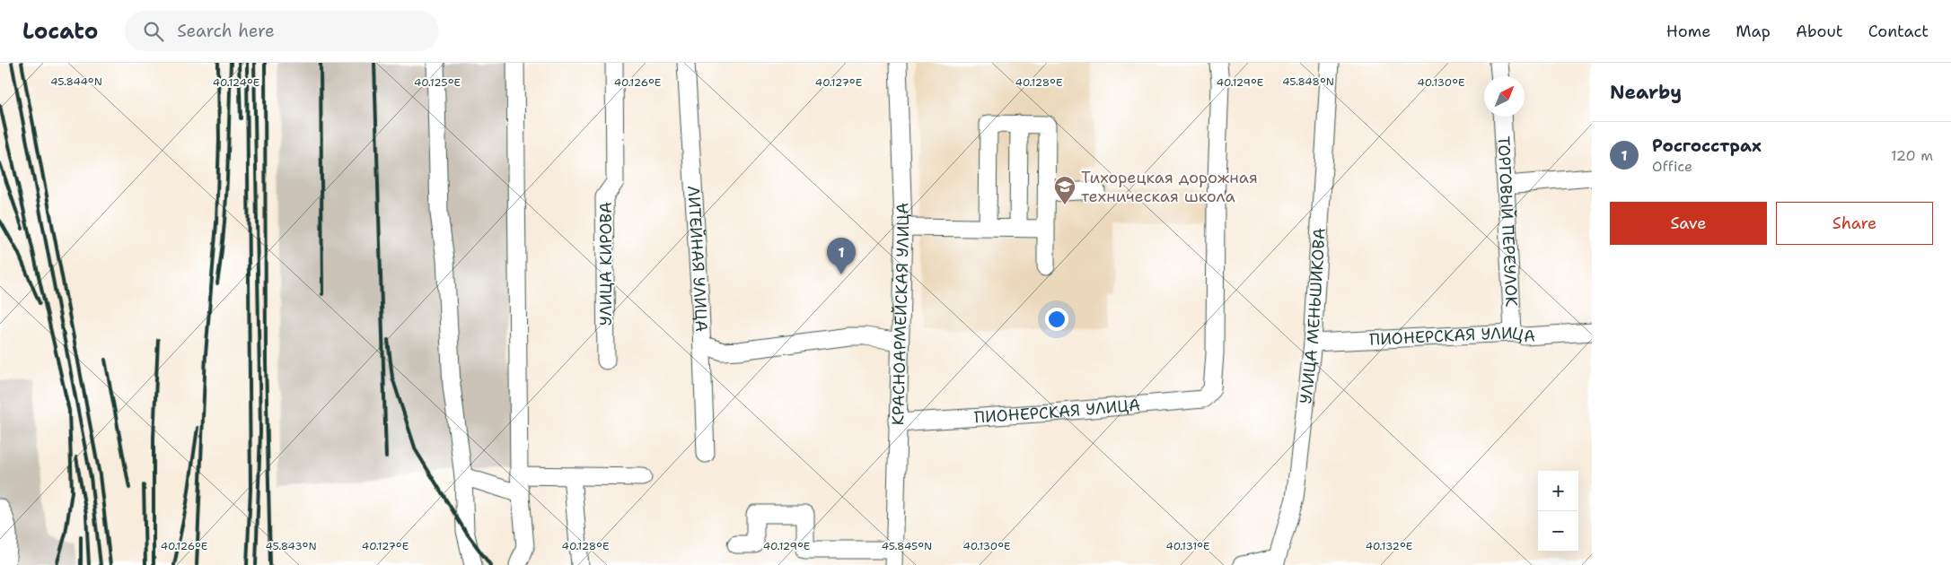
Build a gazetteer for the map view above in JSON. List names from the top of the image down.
{
  "streets": {
    "street": [
      "ТОРГОВЫЙ ПЕРЕУЛОК",
      "ЛИТЕЙНАЯ УЛИЦА",
      "УЛИЦА КИРОВА",
      "КРАСНОАРМЕЙСКАЯ УЛИЦА",
      "УЛИЦА МЕНЬШИКОВА",
      "ПИОНЕРСКАЯ УЛИЦА"
    ]
  },
  "crossings": [
    ["ТОРГОВЫЙ ПЕРЕУЛОК", "ПИОНЕРСКАЯ УЛИЦА"],
    ["КРАСНОАРМЕЙСКАЯ УЛИЦА", "ПИОНЕРСКАЯ УЛИЦА"],
    ["УЛИЦА МЕНЬШИКОВА", "ПИОНЕРСКАЯ УЛИЦА"]
  ],
  "places": {
    "school or university": ["Тихорецкая дорожная техническая школа"]
  },
  "north": "top right",
  "page": {
    "header": "Locato",
    "search": "Search here",
    "nav": [
      "Home",
      "Map",
      "About",
      "Contact"
    ],
    "heading": "Nearby",
    "list": [
      {
        "mark": "1",
        "name": "Росгосстрах",
        "note": "Office",
        "value": "120 m"
      }
    ],
    "buttons": ["Save", "Share"],
    "pins": "1",
    "map_buttons": ["+", "−"]
  },
  "coordinates": [
    "45.844°N",
    "45.848°N",
    "40.125°E",
    "40.127°E",
    "40.129°E",
    "40.130°E",
    "40.124°E",
    "40.126°E",
    "40.128°E",
    "40.131°E",
    "40.132°E",
    "45.843°N",
    "45.845°N"
  ]
}
